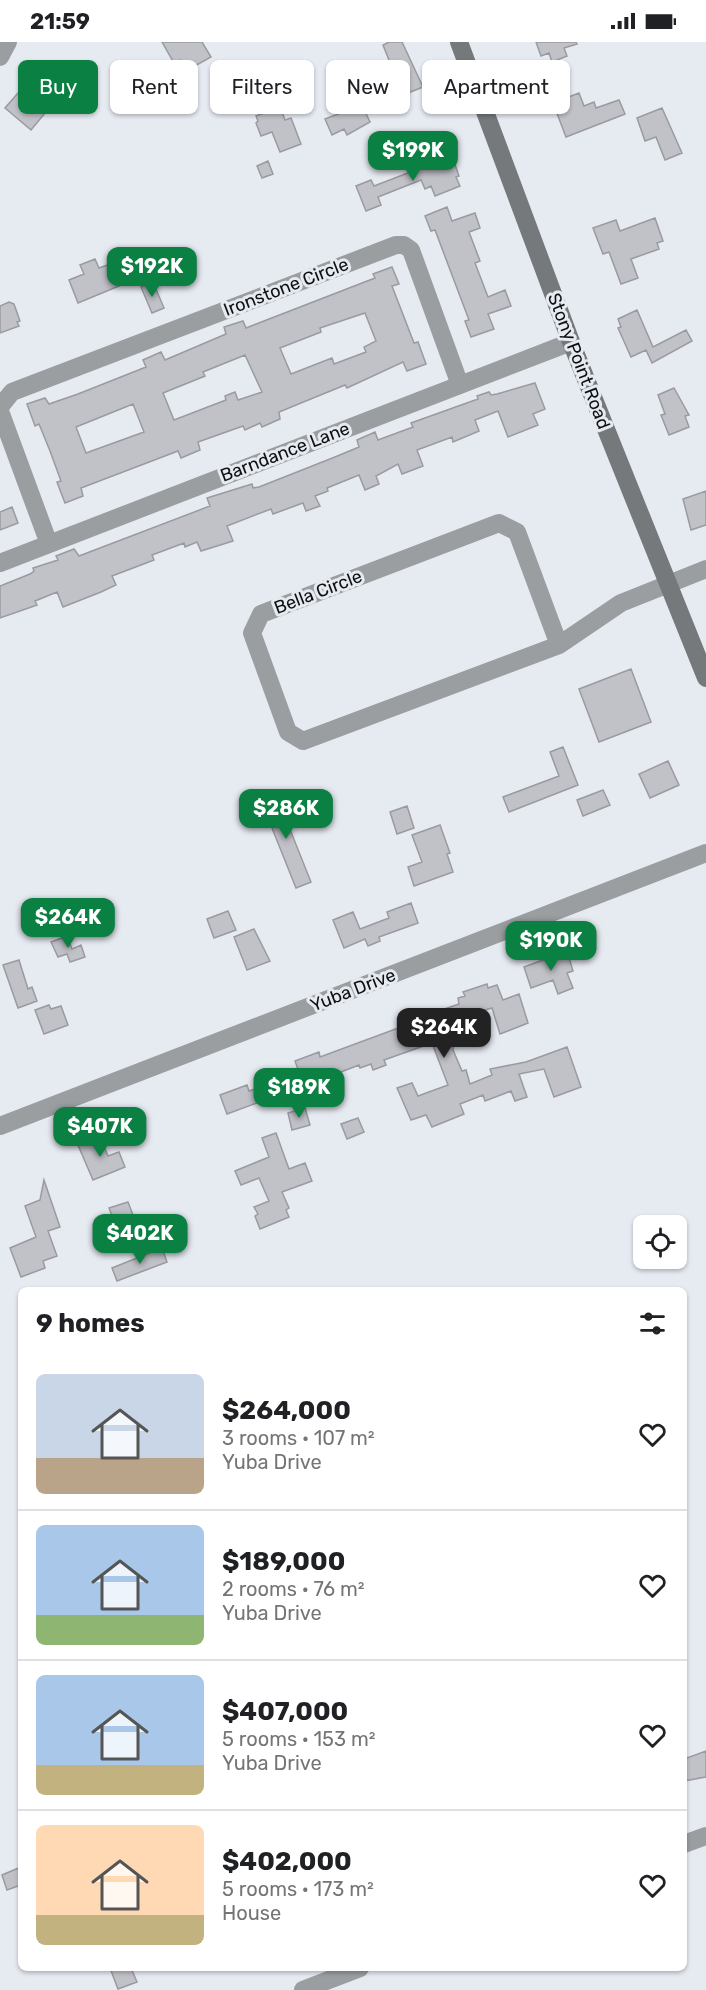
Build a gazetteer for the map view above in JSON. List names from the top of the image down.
{
  "streets": {
    "main road": ["Stony Point Road"],
    "street": [
      "Ironstone Circle",
      "Barndance Lane",
      "Bella Circle",
      "Yuba Drive"
    ]
  },
  "crossings": [
    ["Ironstone Circle", "Barndance Lane"],
    ["Stony Point Road", "Barndance Lane"],
    ["Stony Point Road", "Bella Circle"]
  ],
  "page": {
    "status": "21:59",
    "chip": [
      "Buy",
      "Rent",
      "Filters",
      "New",
      "Apartment"
    ],
    "price": [
      "$199K",
      "$192K",
      "$286K",
      "$264K",
      "$190K",
      "$264K",
      "$189K",
      "$407K",
      "$402K"
    ],
    "heading": "9 homes",
    "list": [
      {
        "name": "$264,000",
        "note": "3 rooms · 107 m² · Yuba Drive"
      },
      {
        "name": "$189,000",
        "note": "2 rooms · 76 m² · Yuba Drive"
      },
      {
        "name": "$407,000",
        "note": "5 rooms · 153 m² · Yuba Drive"
      },
      {
        "name": "$402,000",
        "note": "5 rooms · 173 m² · House"
      }
    ]
  }
}
